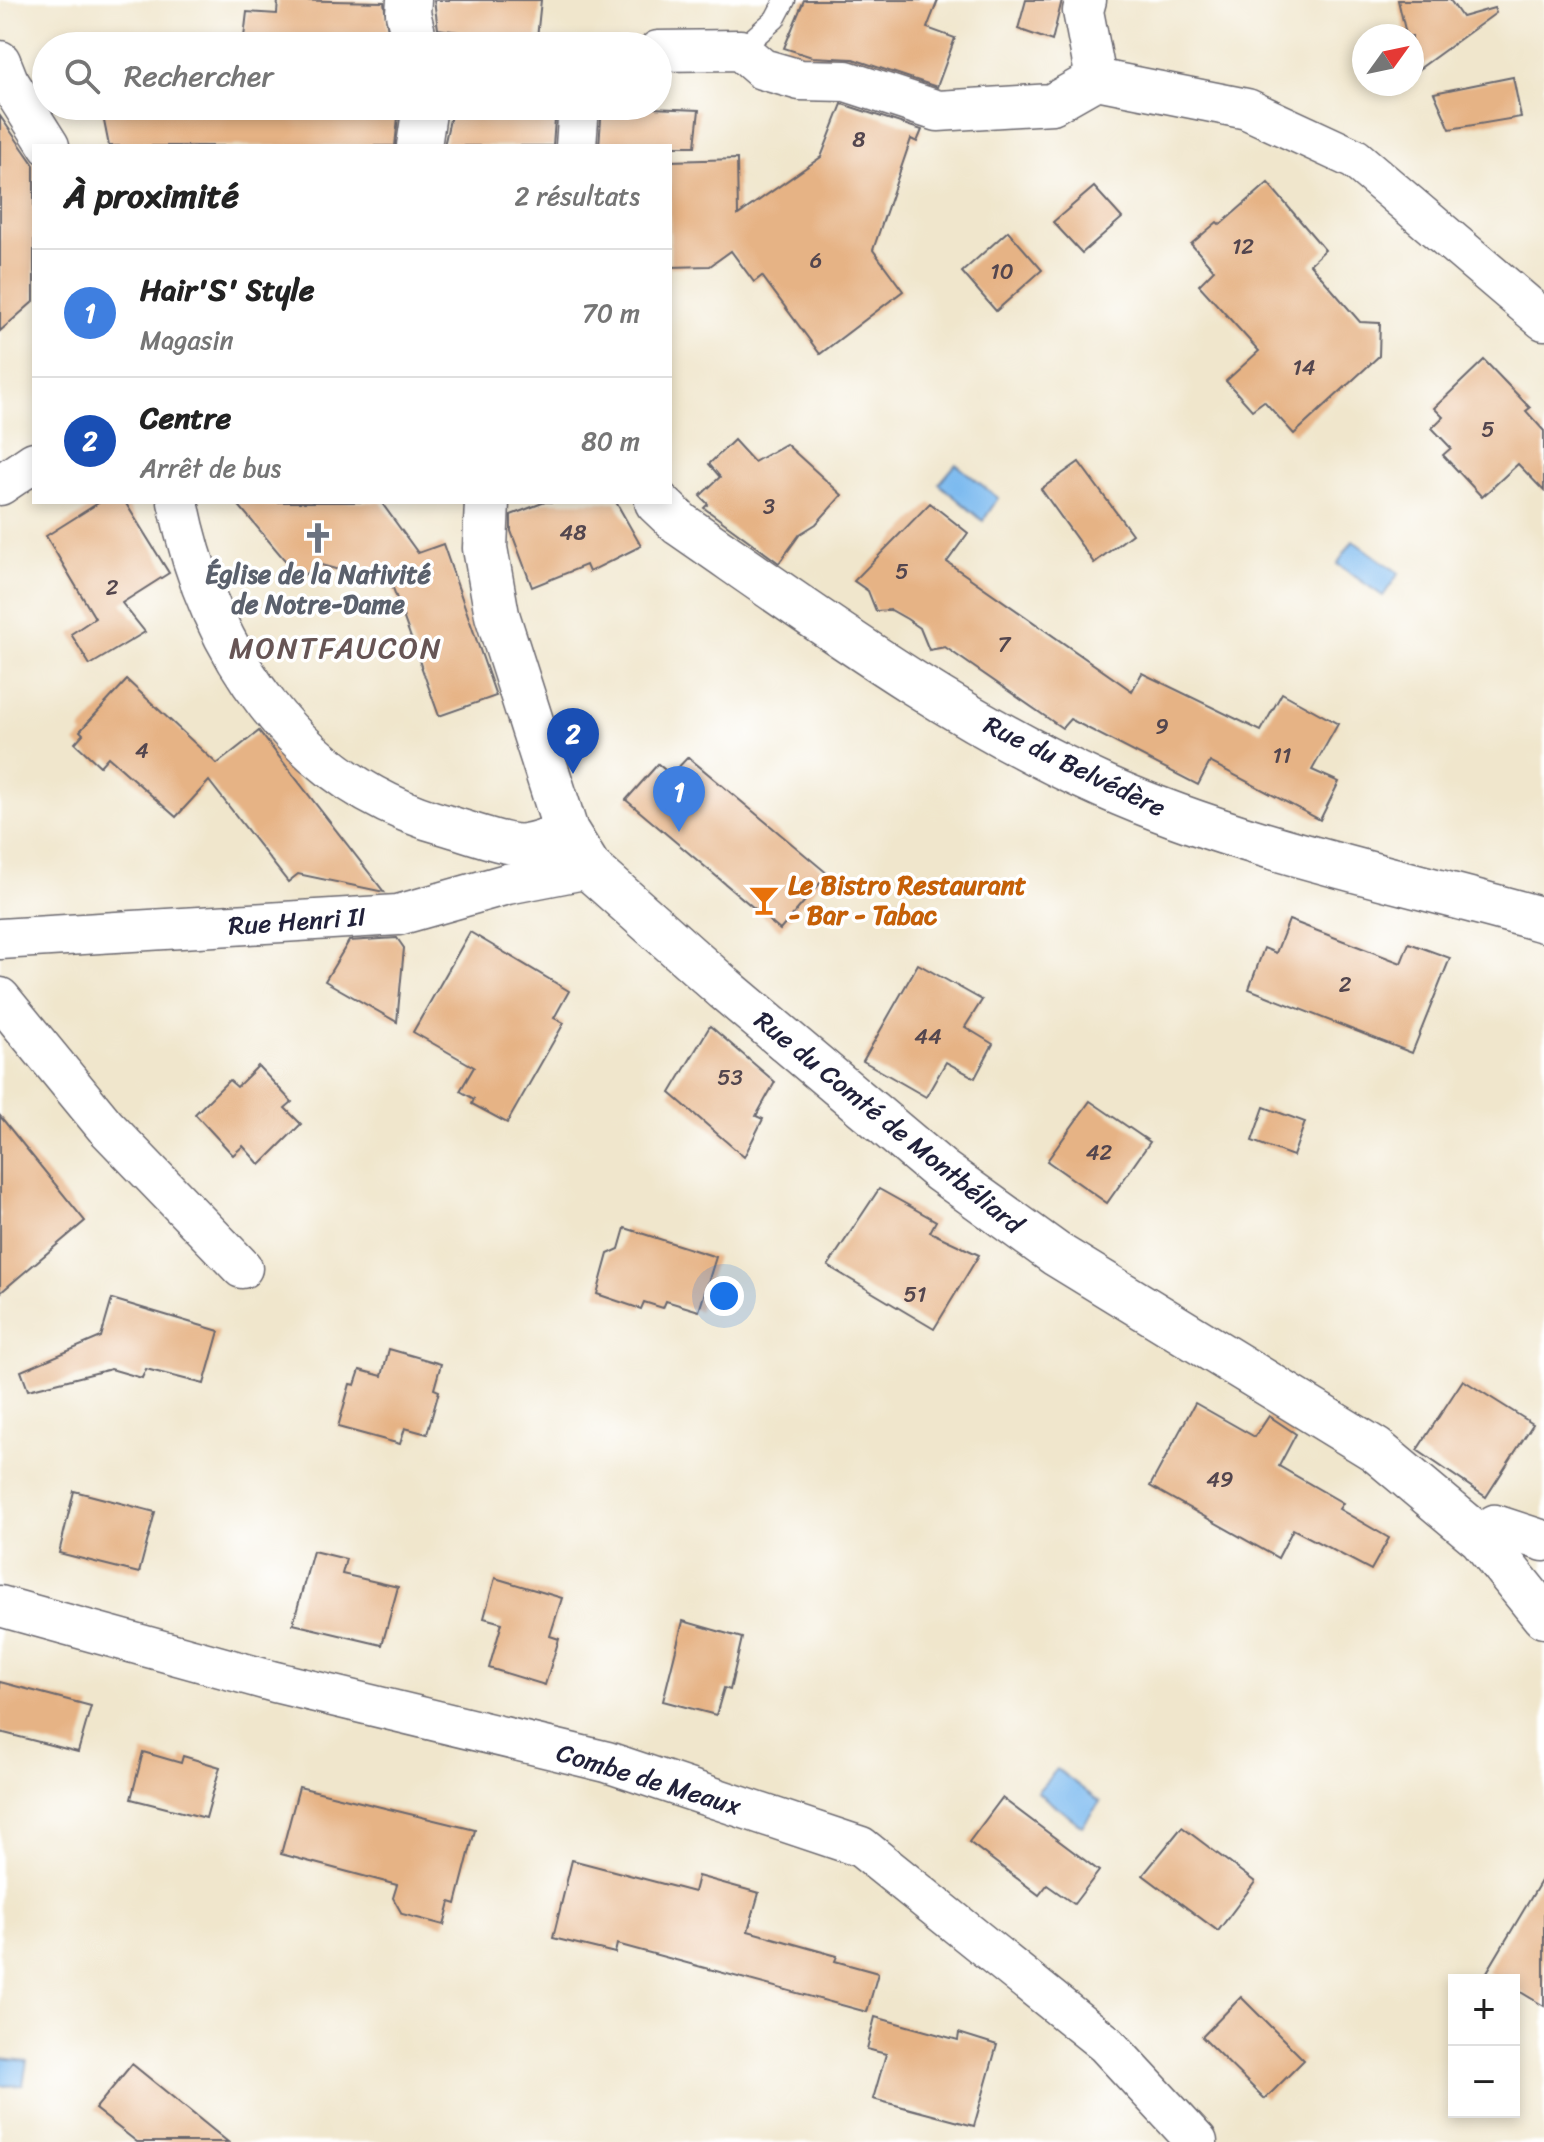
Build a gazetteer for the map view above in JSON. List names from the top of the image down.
{
  "streets": {
    "street": [
      "Rue du Belvédère",
      "Rue Henri II",
      "Rue du Comté de Montbéliard",
      "Combe de Meaux"
    ]
  },
  "crossings": [
    ["Rue Henri II", "Rue du Comté de Montbéliard"]
  ],
  "districts": ["MONTFAUCON"],
  "places": {
    "church": ["Église de la Nativité de Notre-Dame"],
    "bar": ["Le Bistro Restaurant - Bar - Tabac"]
  },
  "house_numbers": [
    "8",
    "12",
    "6",
    "10",
    "14",
    "5",
    "3",
    "48",
    "5",
    "2",
    "7",
    "9",
    "4",
    "11",
    "2",
    "44",
    "53",
    "42",
    "51",
    "49"
  ],
  "north": "top right",
  "page": {
    "search": "Rechercher",
    "heading": ["À proximité", "2 résultats"],
    "list": [
      {
        "mark": "1",
        "name": "Hair'S' Style",
        "note": "Magasin",
        "value": "70 m"
      },
      {
        "mark": "2",
        "name": "Centre",
        "note": "Arrêt de bus",
        "value": "80 m"
      }
    ],
    "pins": ["2", "1"],
    "map_buttons": ["+", "−"]
  }
}
